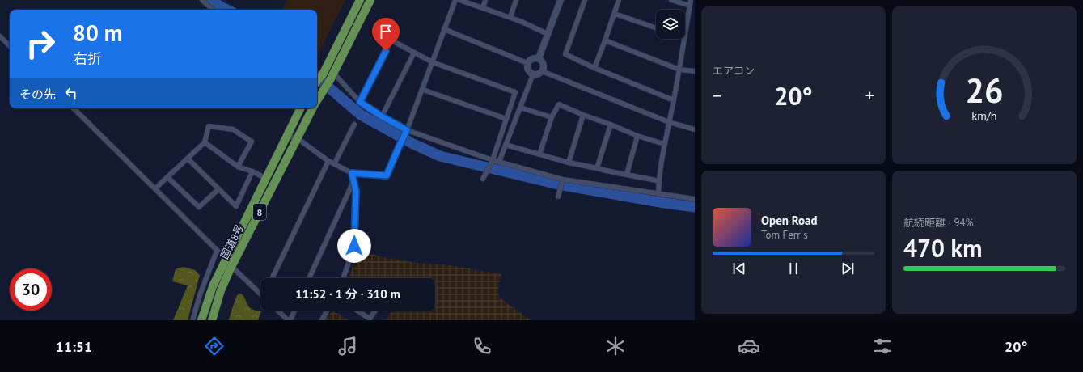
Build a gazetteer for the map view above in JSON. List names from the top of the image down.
{
  "streets": {
    "highway": ["8", "国道8号"]
  },
  "page": {
    "tile": [
      "エアコン",
      ["航続距離 · 94%", "470 km"]
    ],
    "turn": ["80 m", "右折"],
    "then": "その先",
    "heat": ["−", "20°", "+"],
    "song": ["Open Road", "Tom Ferris"],
    "limit": "30",
    "trip": "11:52 · 1 分 · 310 m",
    "tabs": ["11:51", "20°"],
    "gauge": ["26", "km/h"]
  }
}
